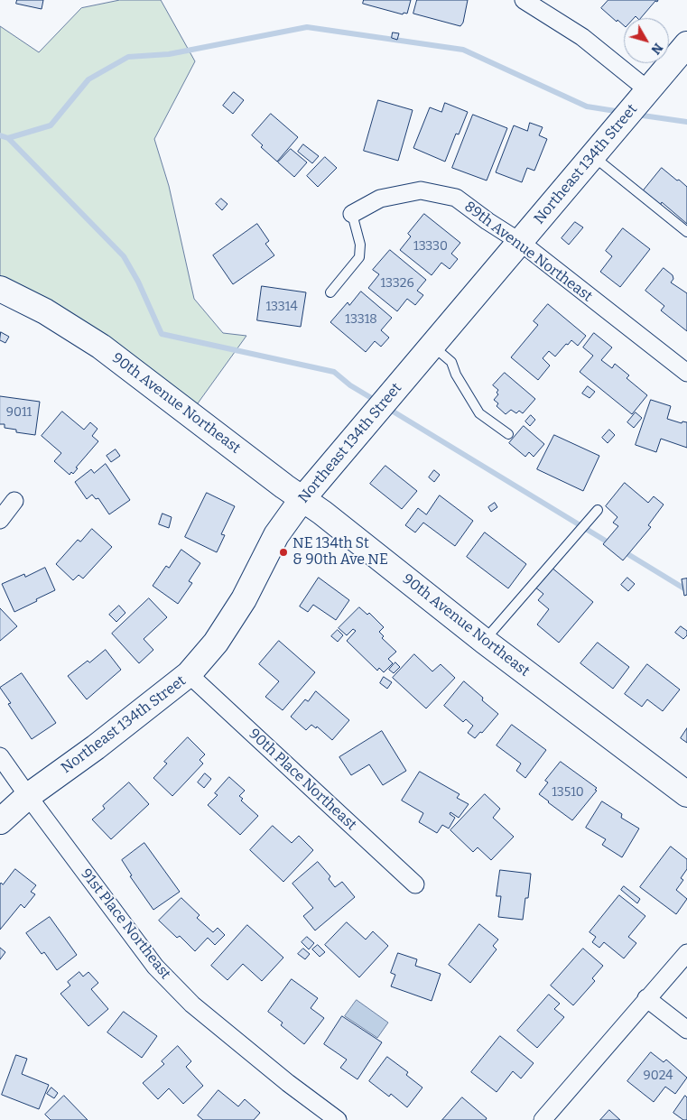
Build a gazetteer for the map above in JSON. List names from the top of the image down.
{
  "streets": {
    "street": [
      "Northeast 134th Street",
      "89th Avenue Northeast",
      "90th Avenue Northeast",
      "90th Place Northeast",
      "91st Place Northeast"
    ]
  },
  "crossings": [
    ["Northeast 134th Street", "89th Avenue Northeast"],
    ["Northeast 134th Street", "90th Avenue Northeast"],
    ["Northeast 134th Street", "90th Place Northeast"],
    ["Northeast 134th Street", "91st Place Northeast"]
  ],
  "places": ["NE 134th St & 90th Ave NE"],
  "house_numbers": [
    "13330",
    "13326",
    "13314",
    "13318",
    "9011",
    "13510",
    "9024"
  ],
  "north": "bottom right"
}
